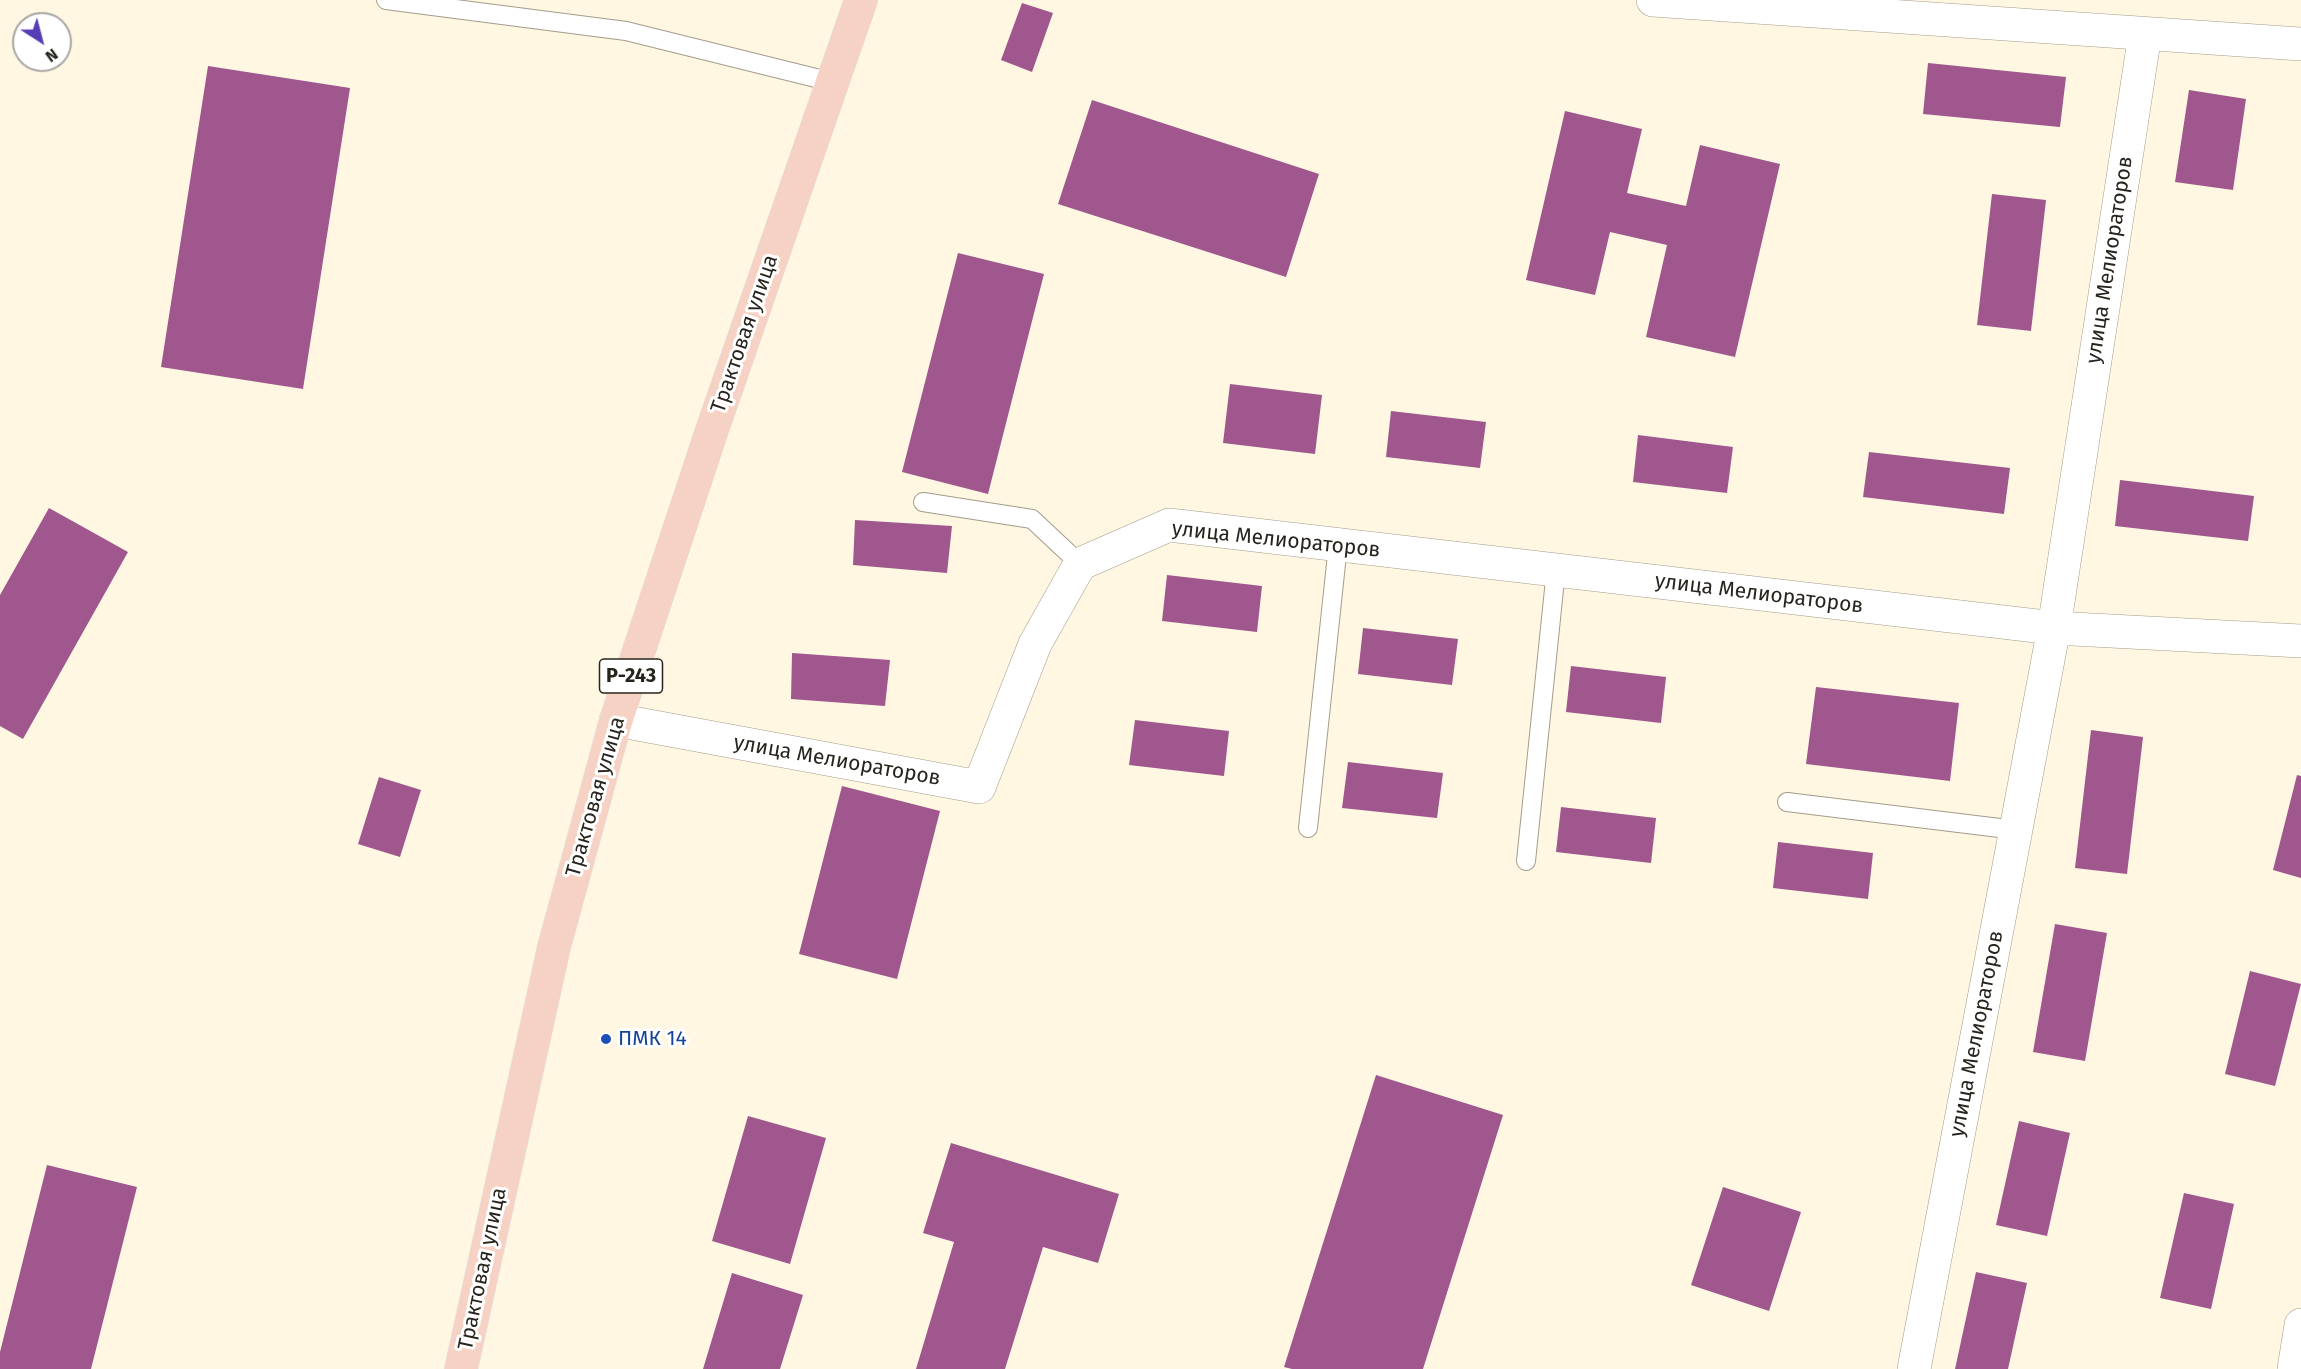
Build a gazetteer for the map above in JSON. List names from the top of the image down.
{
  "streets": {
    "highway": ["Трактовая улица", "Р-243"],
    "street": ["улица Мелиораторов"]
  },
  "crossings": [
    ["улица Мелиораторов", "Трактовая улица"]
  ],
  "places": ["ПМК 14"],
  "north": "bottom right"
}
